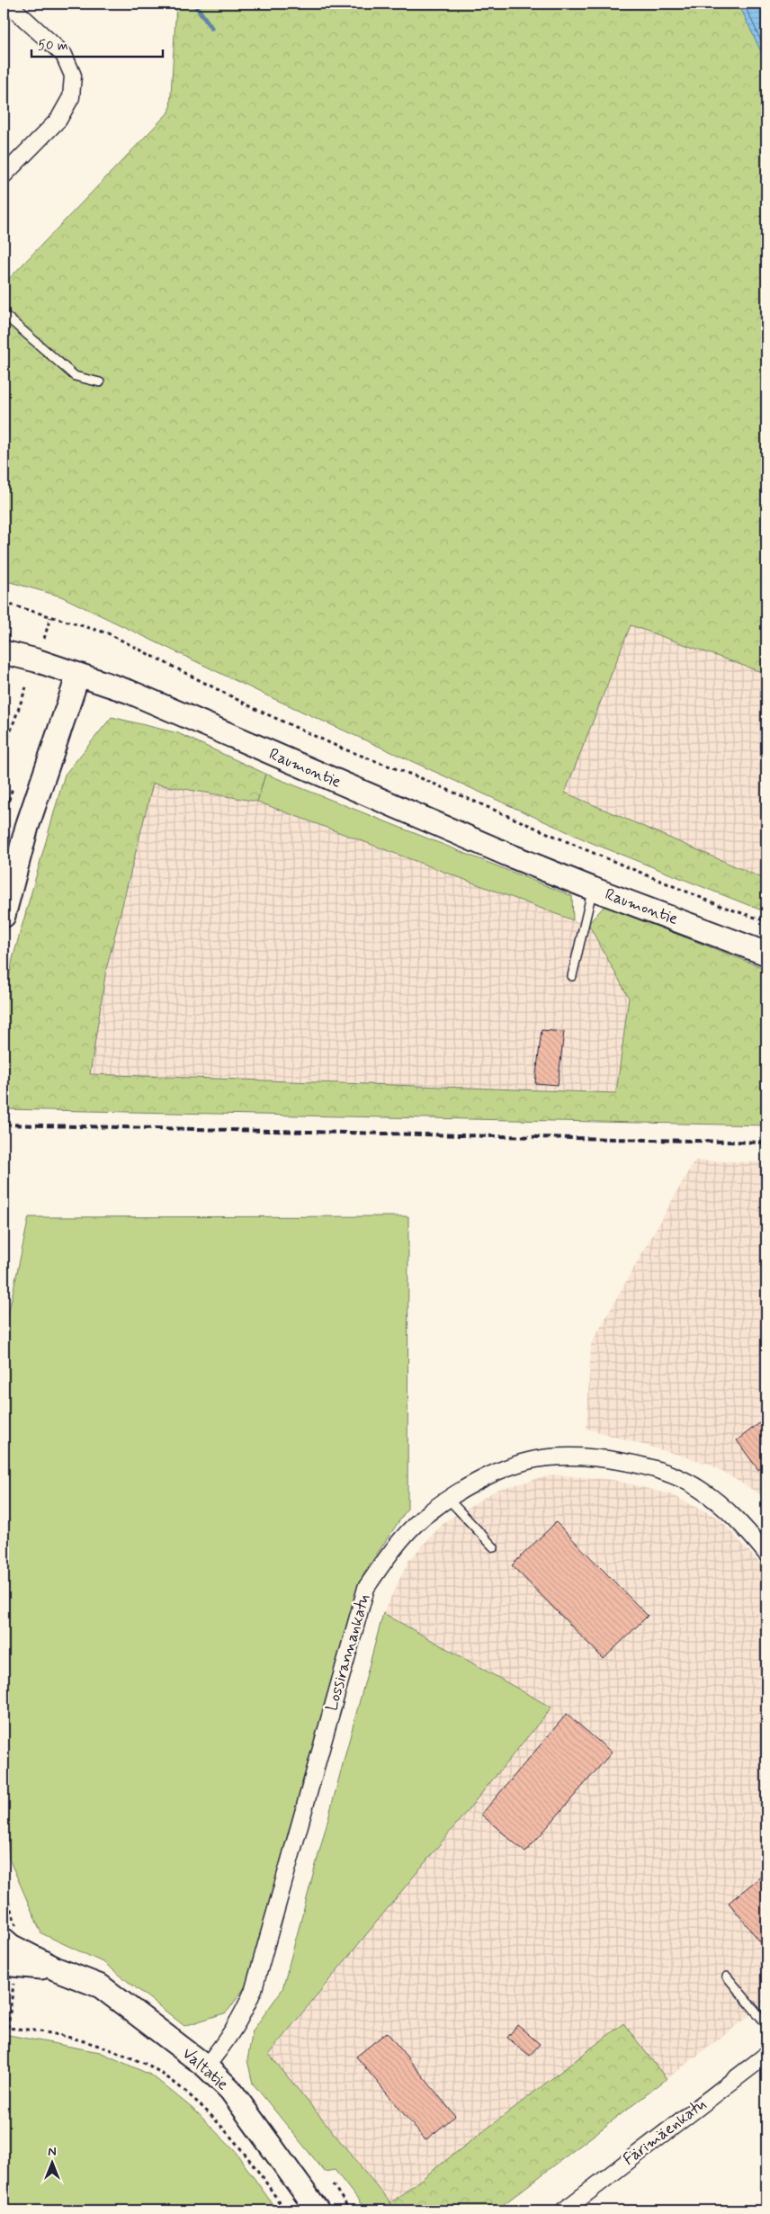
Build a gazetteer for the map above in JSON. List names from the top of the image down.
{
  "streets": {
    "street": [
      "Raumontie",
      "Lossirannankatu",
      "Valtatie",
      "Färimäenkatu"
    ]
  },
  "crossings": [
    ["Lossirannankatu", "Valtatie"]
  ],
  "scale_bar": "50 m",
  "north": "top"
}
